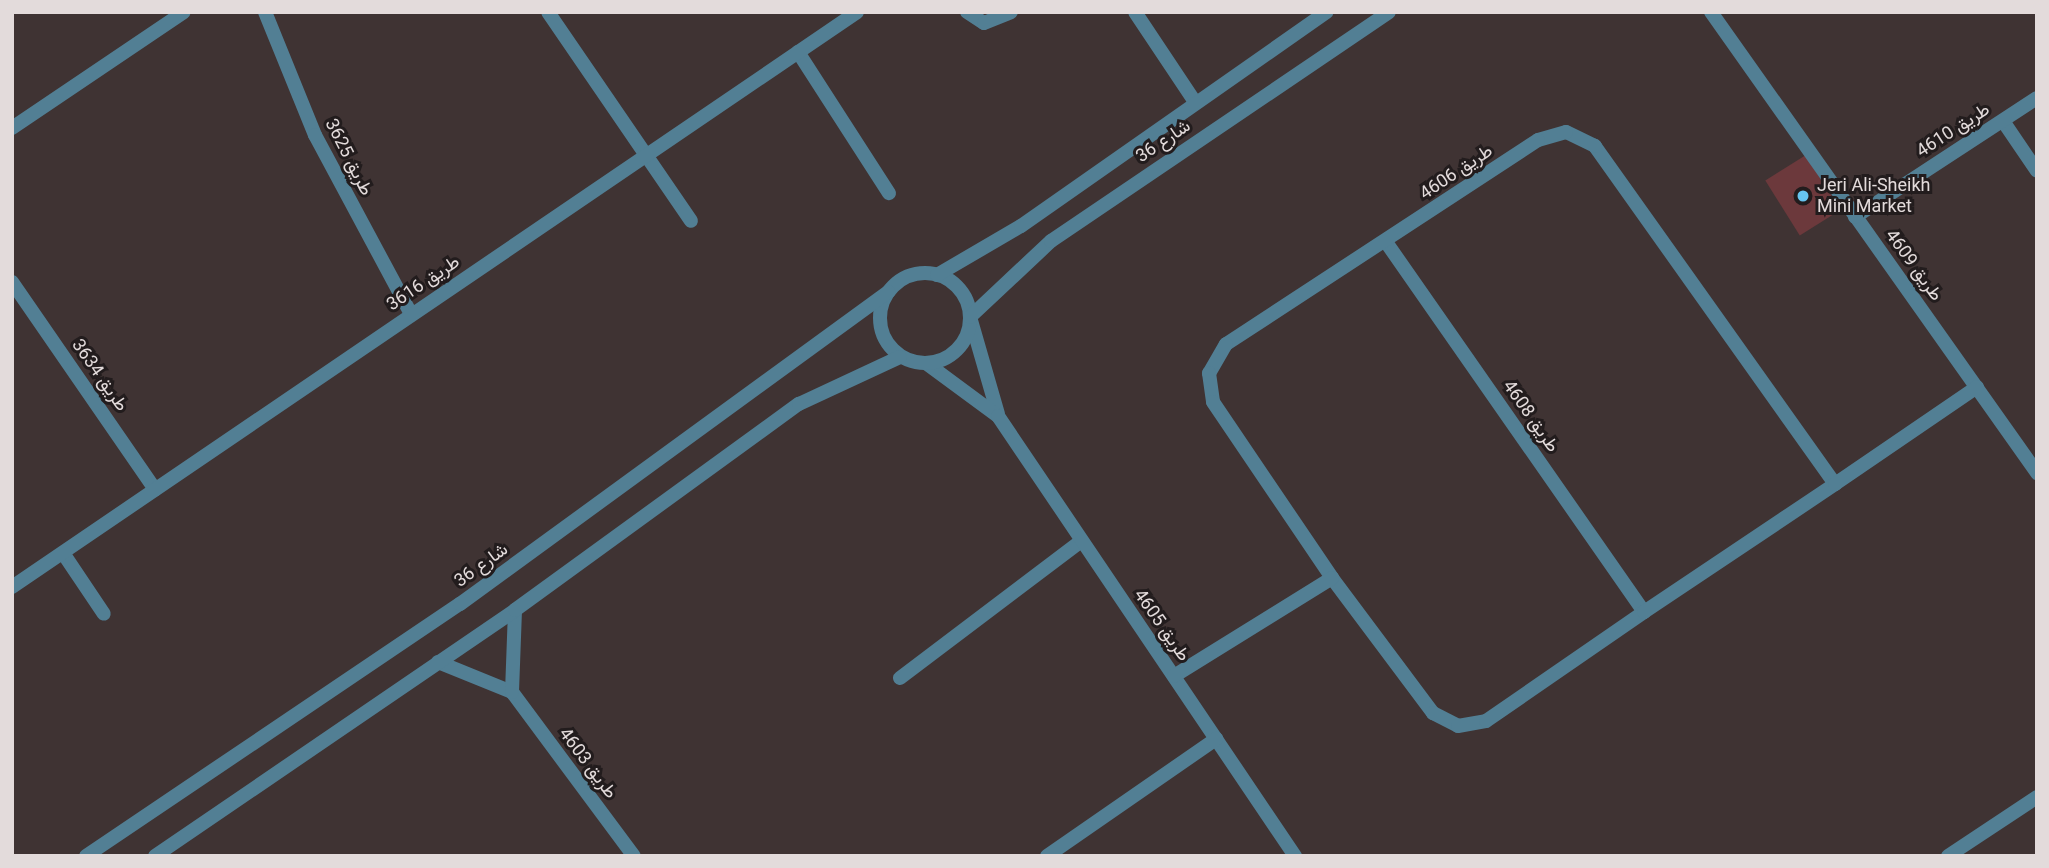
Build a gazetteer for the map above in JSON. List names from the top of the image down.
{
  "streets": {
    "street": [
      "طريق 4610",
      "شارع 36",
      "طريق 3625",
      "طريق 4606",
      "طريق 4609",
      "طريق 3616",
      "طريق 3634",
      "طريق 4608",
      "طريق 4605",
      "طريق 4603"
    ]
  },
  "crossings": [
    ["طريق 4610", "طريق 4609"],
    ["شارع 36", "طريق 4605"],
    ["طريق 3625", "طريق 3616"],
    ["طريق 4606", "طريق 4609"],
    ["طريق 4606", "طريق 4608"],
    ["طريق 3616", "طريق 3634"]
  ],
  "places": ["Jeri Ali-Sheikh Mini Market"]
}
